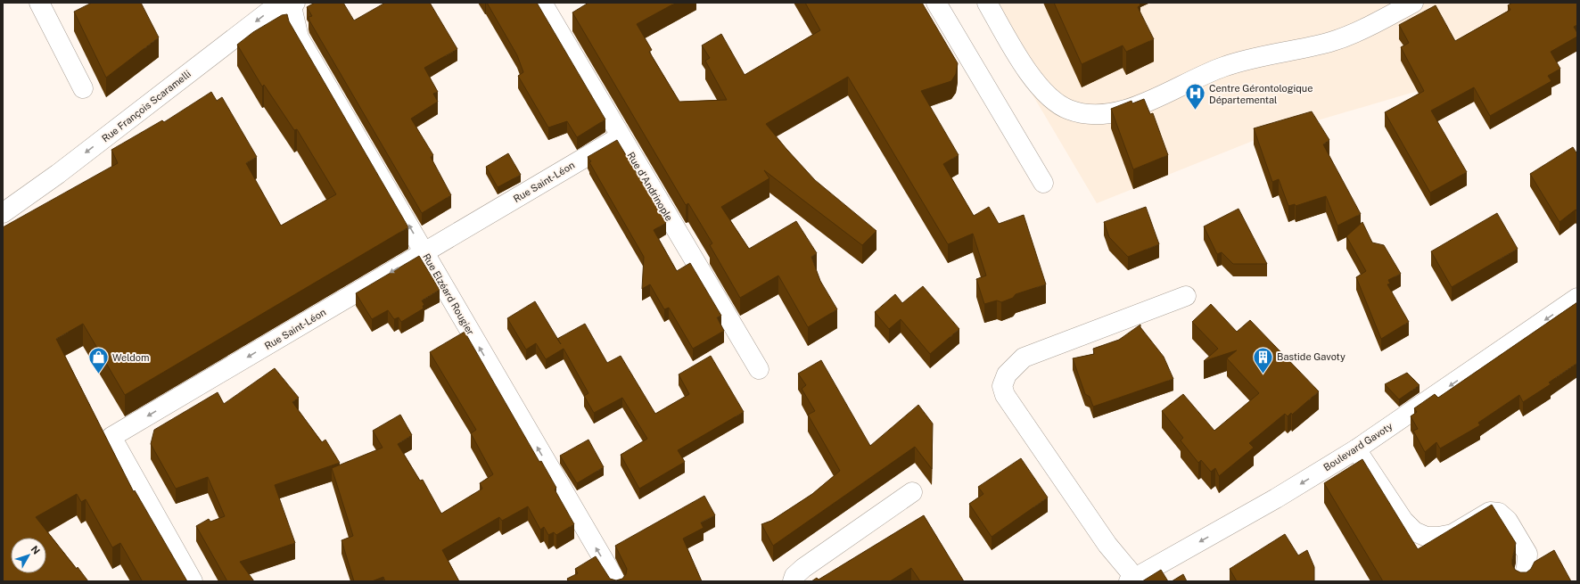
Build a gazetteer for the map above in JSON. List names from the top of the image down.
{
  "streets": {
    "street": [
      "Rue François Scaramelli",
      "Rue Saint-Léon",
      "Rue d'Andrinople",
      "Rue Elzéard Rougier",
      "Boulevard Gavoty"
    ]
  },
  "crossings": [
    ["Rue François Scaramelli", "Rue Elzéard Rougier"],
    ["Rue Saint-Léon", "Rue d'Andrinople"],
    ["Rue Saint-Léon", "Rue Elzéard Rougier"]
  ],
  "one_way": ["Rue François Scaramelli", "Rue Elzéard Rougier", "Boulevard Gavoty"],
  "places": {
    "hospital": ["Centre Gérontologique Départemental"],
    "building": ["Bastide Gavoty"],
    "shop": ["Weldom"]
  },
  "north": "top right"
}
